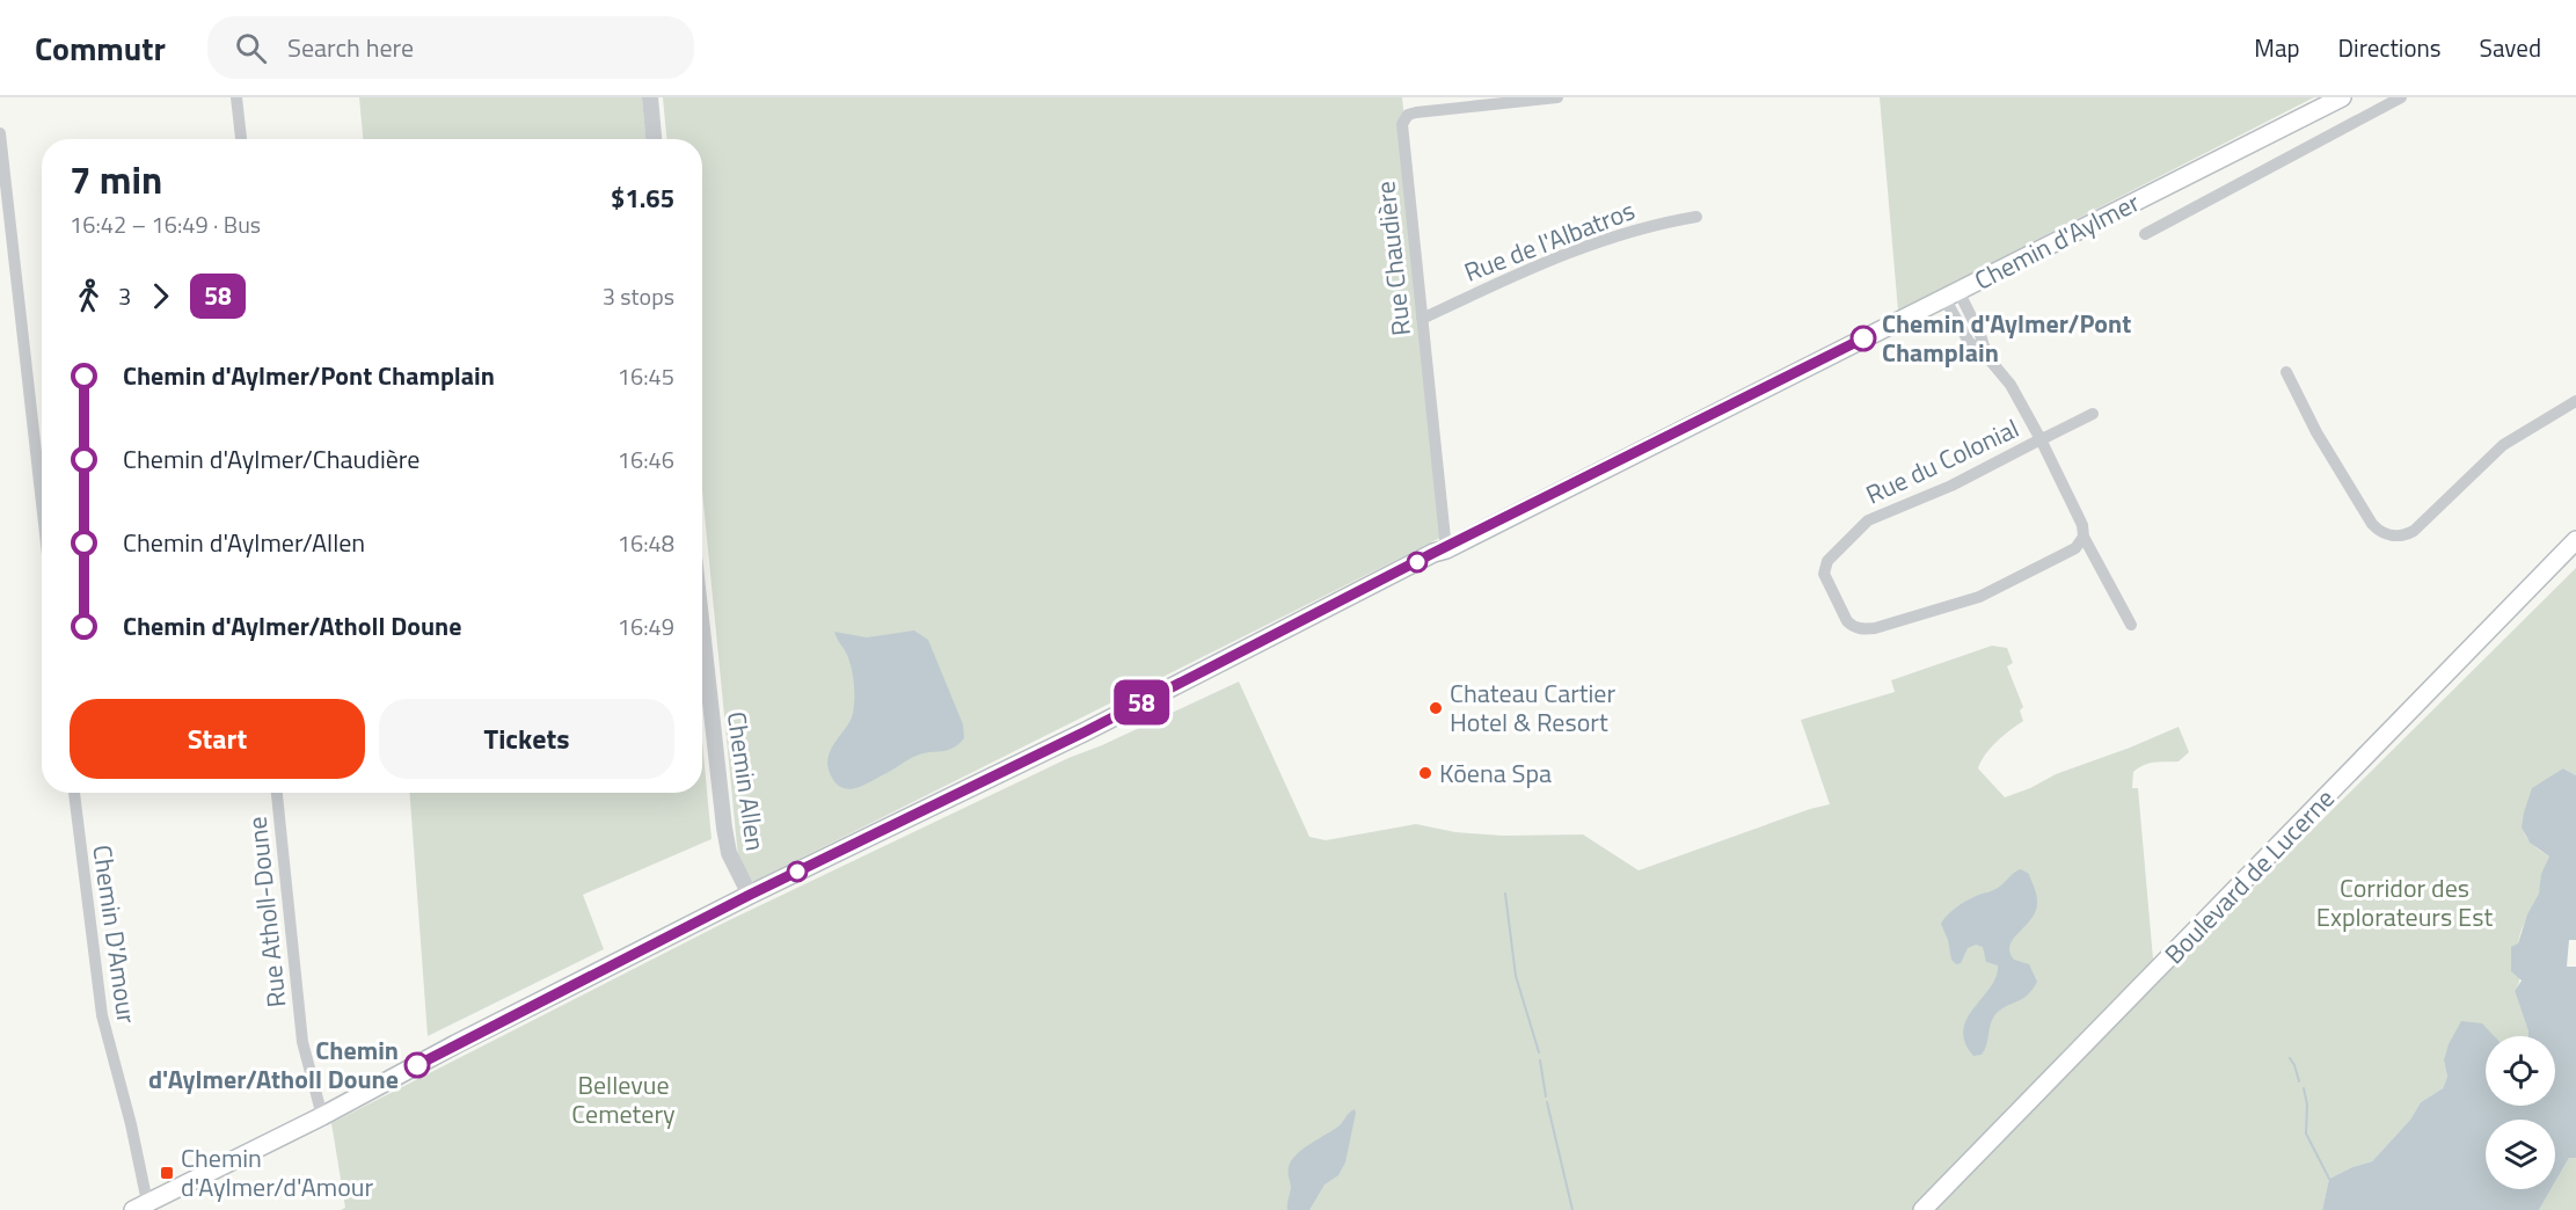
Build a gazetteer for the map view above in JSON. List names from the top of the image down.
{
  "streets": {
    "main road": ["Chemin d'Aylmer", "Boulevard de Lucerne"],
    "street": [
      "Rue de l'Albatros",
      "Rue Chaudière",
      "Rue du Colonial",
      "Chemin Allen",
      "Rue Atholl-Doune",
      "Chemin D'Amour"
    ]
  },
  "crossings": [
    ["Rue de l'Albatros", "Rue Chaudière"],
    ["Chemin d'Aylmer", "Rue Chaudière"],
    ["Chemin d'Aylmer", "Chemin Allen"],
    ["Chemin d'Aylmer", "Rue Atholl-Doune"],
    ["Chemin d'Aylmer", "Chemin D'Amour"]
  ],
  "parks": ["Corridor des Explorateurs Est", "Bellevue Cemetery"],
  "places": {
    "other": [
      "Chemin d'Aylmer/Pont Champlain",
      "Chateau Cartier Hotel & Resort",
      "Kōena Spa",
      "Chemin d'Aylmer/Atholl Doune"
    ],
    "transit": ["Chemin d'Aylmer/d'Amour"]
  },
  "lines": ["bus line 58"],
  "page": {
    "header": "Commutr",
    "search": "Search here",
    "nav": ["Map", "Directions", "Saved"],
    "on_map": "58",
    "heading": ["7 min", "16:42 – 16:49 · Bus", "$1.65"],
    "legs": ["3", "58", "3 stops"],
    "list": [
      {
        "name": "Chemin d'Aylmer/Pont Champlain",
        "value": "16:45"
      },
      {
        "name": "Chemin d'Aylmer/Chaudière",
        "value": "16:46"
      },
      {
        "name": "Chemin d'Aylmer/Allen",
        "value": "16:48"
      },
      {
        "name": "Chemin d'Aylmer/Atholl Doune",
        "value": "16:49"
      }
    ],
    "buttons": ["Start", "Tickets"]
  }
}
